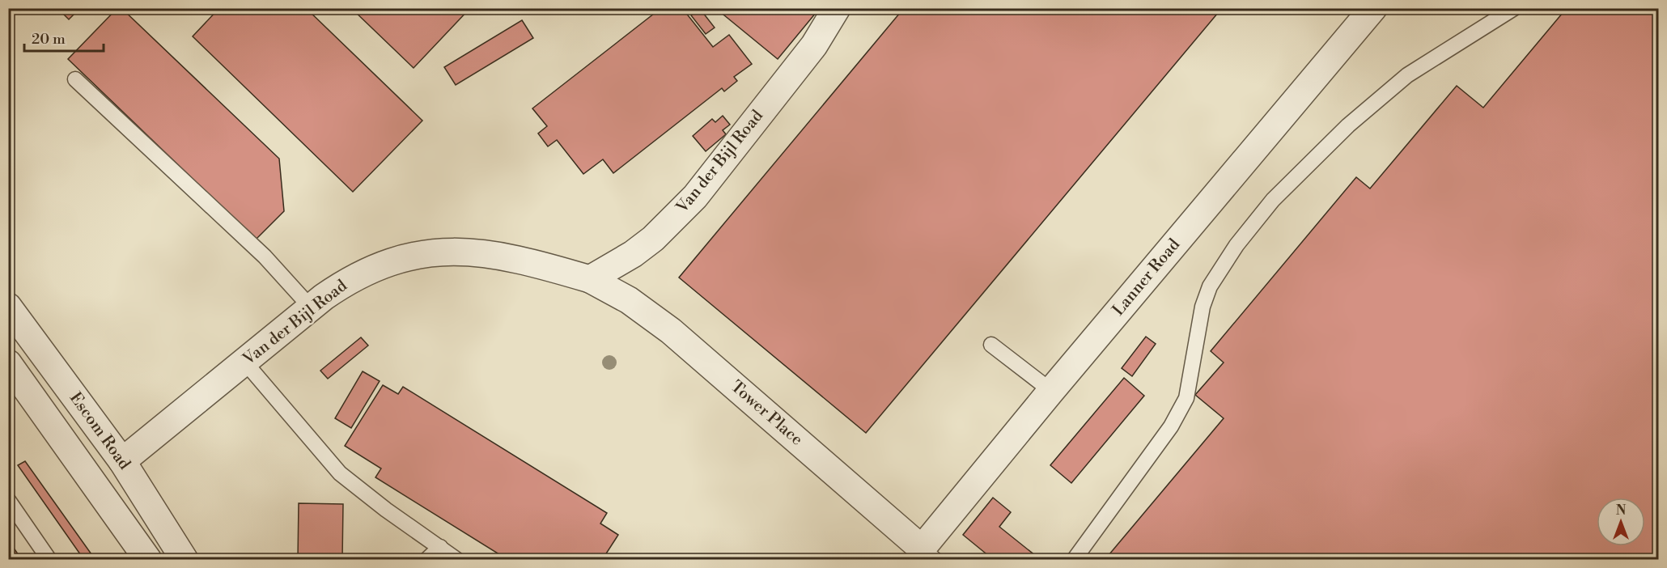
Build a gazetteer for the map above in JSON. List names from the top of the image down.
{
  "streets": {
    "street": [
      "Van der Bijl Road",
      "Lanner Road",
      "Tower Place",
      "Escom Road"
    ]
  },
  "crossings": [
    ["Van der Bijl Road", "Tower Place"],
    ["Van der Bijl Road", "Escom Road"],
    ["Lanner Road", "Tower Place"]
  ],
  "scale_bar": "20 m",
  "north": "top"
}
